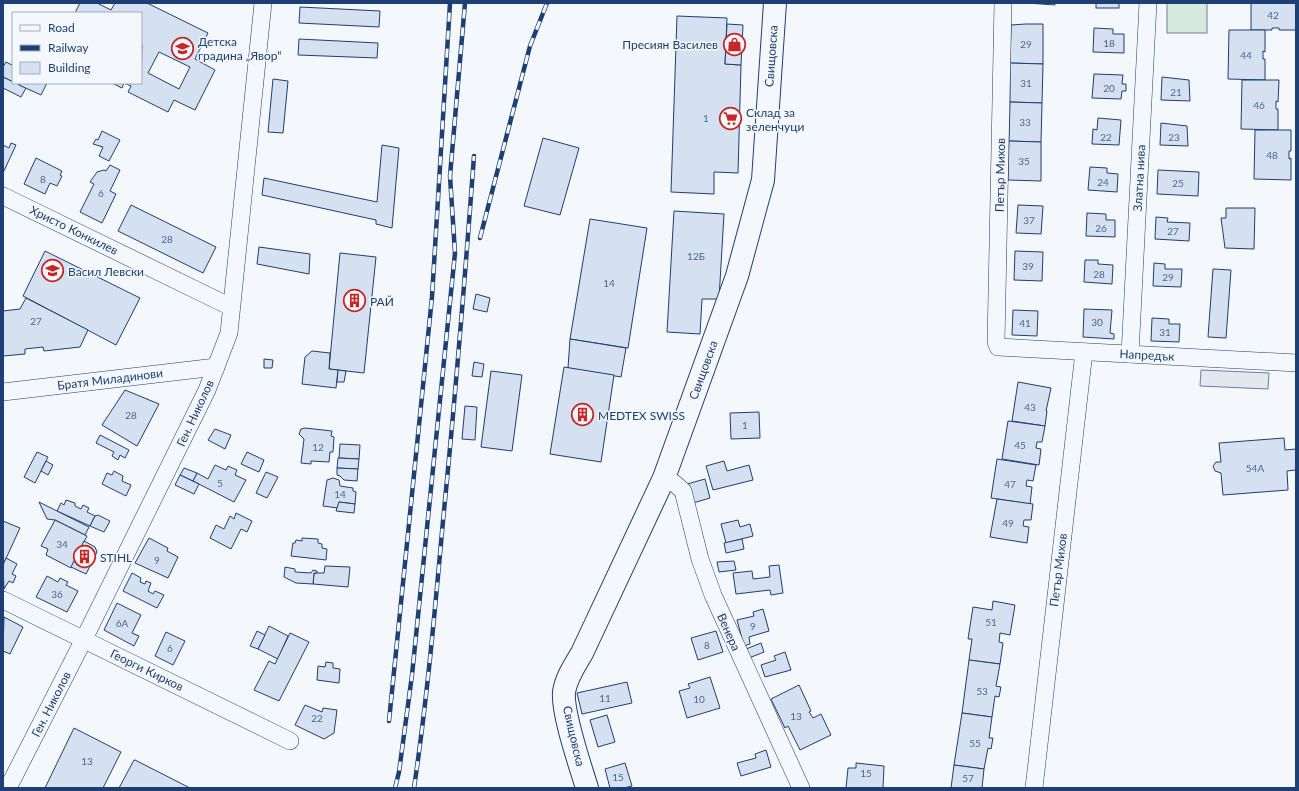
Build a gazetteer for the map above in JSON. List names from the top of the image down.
{
  "streets": {
    "street": [
      "Свищовска",
      "Петър Михов",
      "Златна нива",
      "Христо Конкилев",
      "Напредък",
      "Братя Миладинови",
      "Ген. Николов",
      "Венера",
      "Георги Кирков"
    ]
  },
  "crossings": [
    ["Свищовска", "Венера"],
    ["Петър Михов", "Напредък"],
    ["Златна нива", "Напредък"],
    ["Христо Конкилев", "Ген. Николов"],
    ["Братя Миладинови", "Ген. Николов"],
    ["Ген. Николов", "Георги Кирков"]
  ],
  "places": {
    "shop": ["Пресиян Василев"],
    "school or university": ["Детска градина „Явор“", "Васил Левски"],
    "supermarket": ["Склад за зеленчуци"],
    "building": ["РАЙ", "MEDTEX SWISS", "STIHL"]
  },
  "house_numbers": [
    "42",
    "18",
    "29",
    "44",
    "31",
    "20",
    "21",
    "46",
    "1",
    "33",
    "22",
    "23",
    "48",
    "35",
    "8",
    "24",
    "25",
    "6",
    "37",
    "26",
    "27",
    "28",
    "12Б",
    "39",
    "28",
    "29",
    "14",
    "27",
    "30",
    "41",
    "31",
    "43",
    "28",
    "1",
    "45",
    "12",
    "54А",
    "5",
    "47",
    "14",
    "49",
    "34",
    "9",
    "36",
    "51",
    "6А",
    "9",
    "8",
    "6",
    "53",
    "11",
    "10",
    "13",
    "22",
    "55",
    "13",
    "15",
    "15",
    "57"
  ],
  "legend": ["Road", "Railway", "Building"]
}
